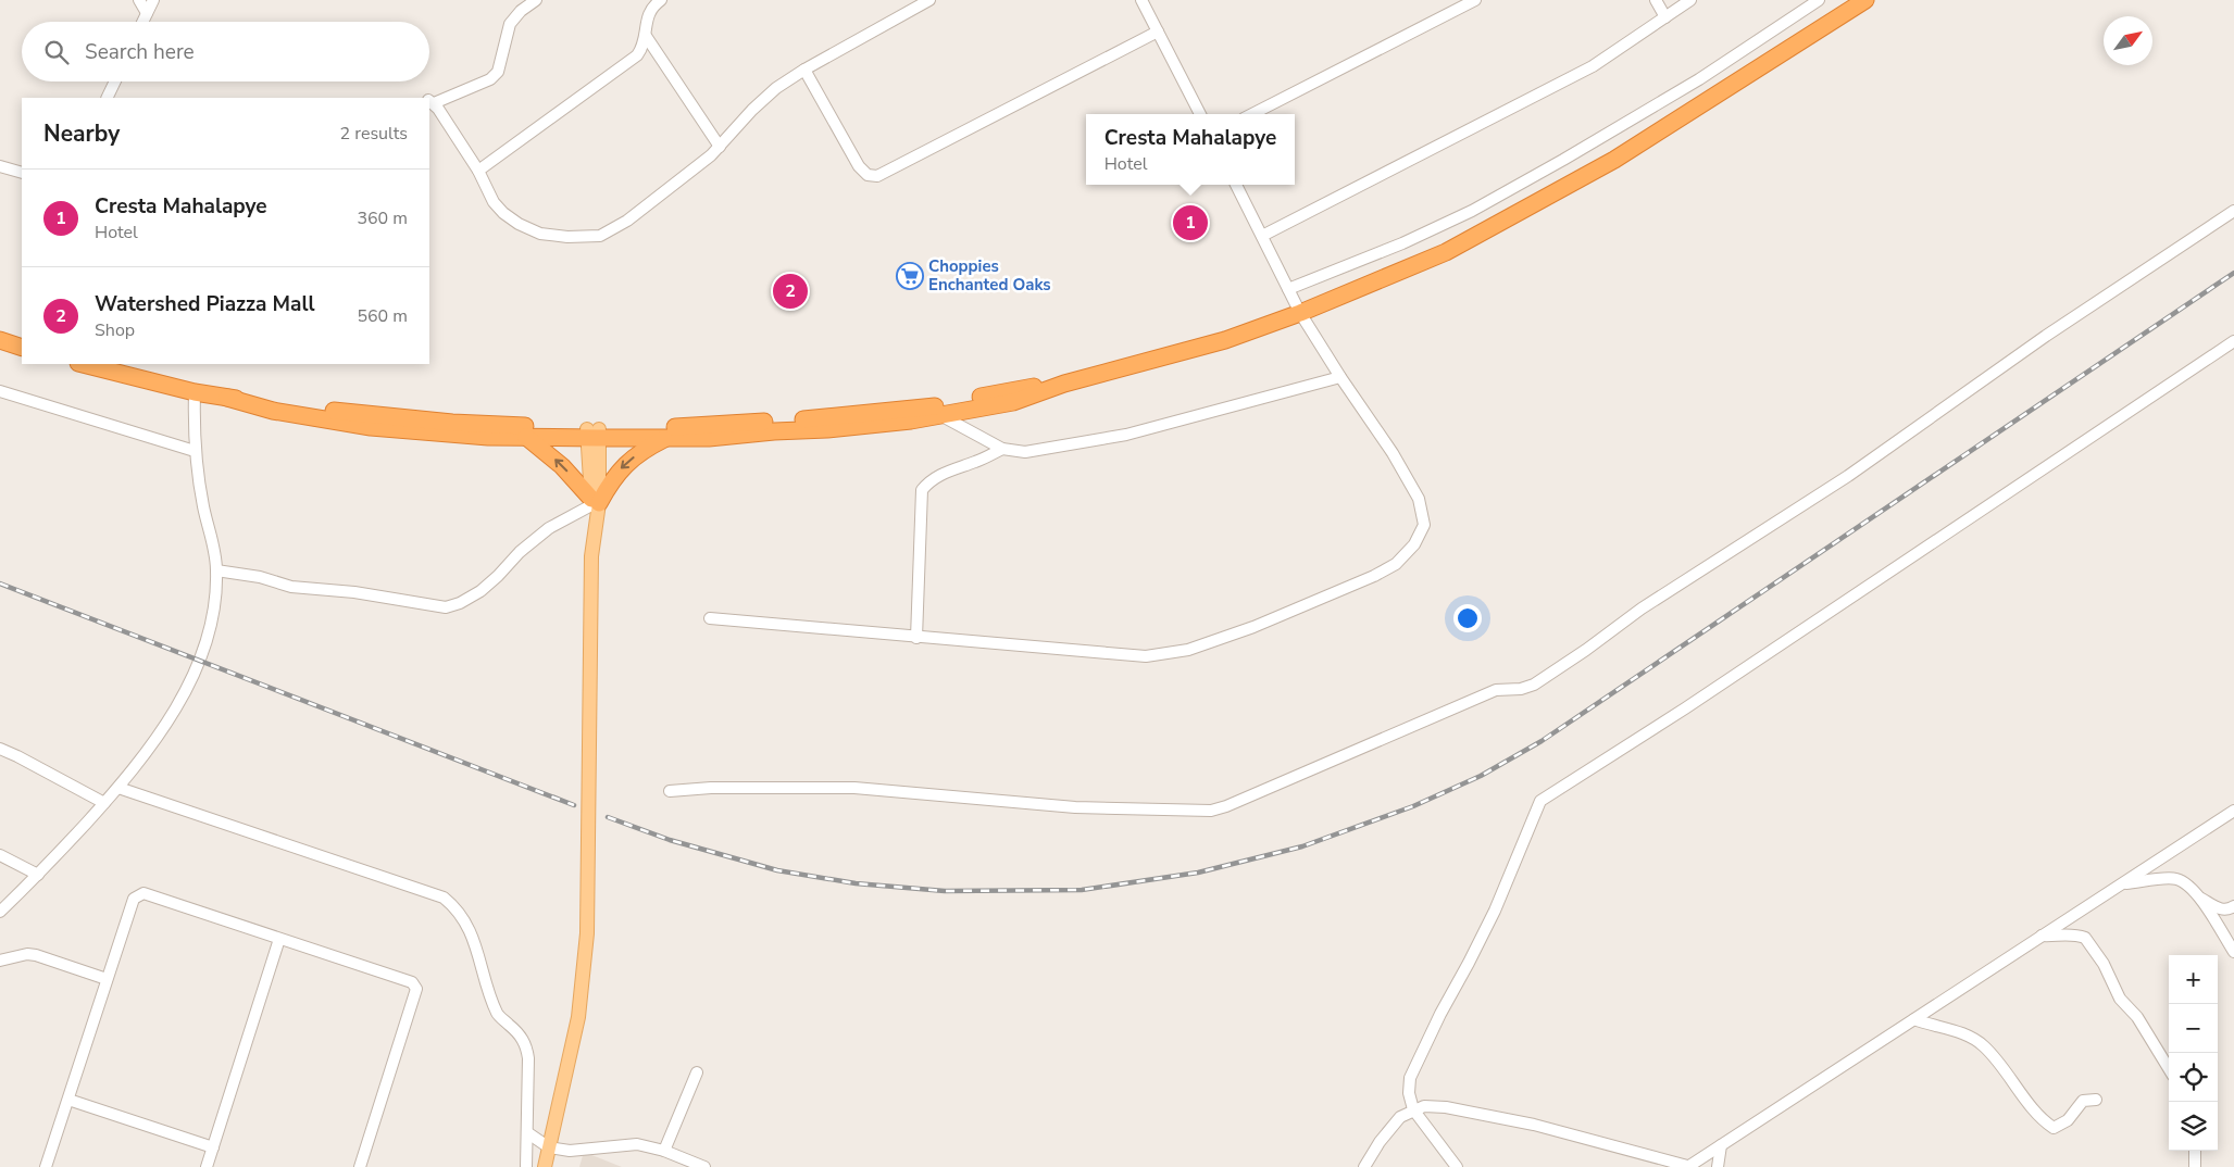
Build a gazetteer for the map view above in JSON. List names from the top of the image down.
{
  "places": {
    "supermarket": ["Choppies Enchanted Oaks"]
  },
  "north": "top right",
  "page": {
    "search": "Search here",
    "heading": ["Nearby", "2 results"],
    "popup": ["Cresta Mahalapye", "Hotel"],
    "list": [
      {
        "mark": "1",
        "name": "Cresta Mahalapye",
        "note": "Hotel",
        "value": "360 m"
      },
      {
        "mark": "2",
        "name": "Watershed Piazza Mall",
        "note": "Shop",
        "value": "560 m"
      }
    ],
    "pins": ["1", "2"],
    "map_buttons": ["+", "−"]
  }
}
